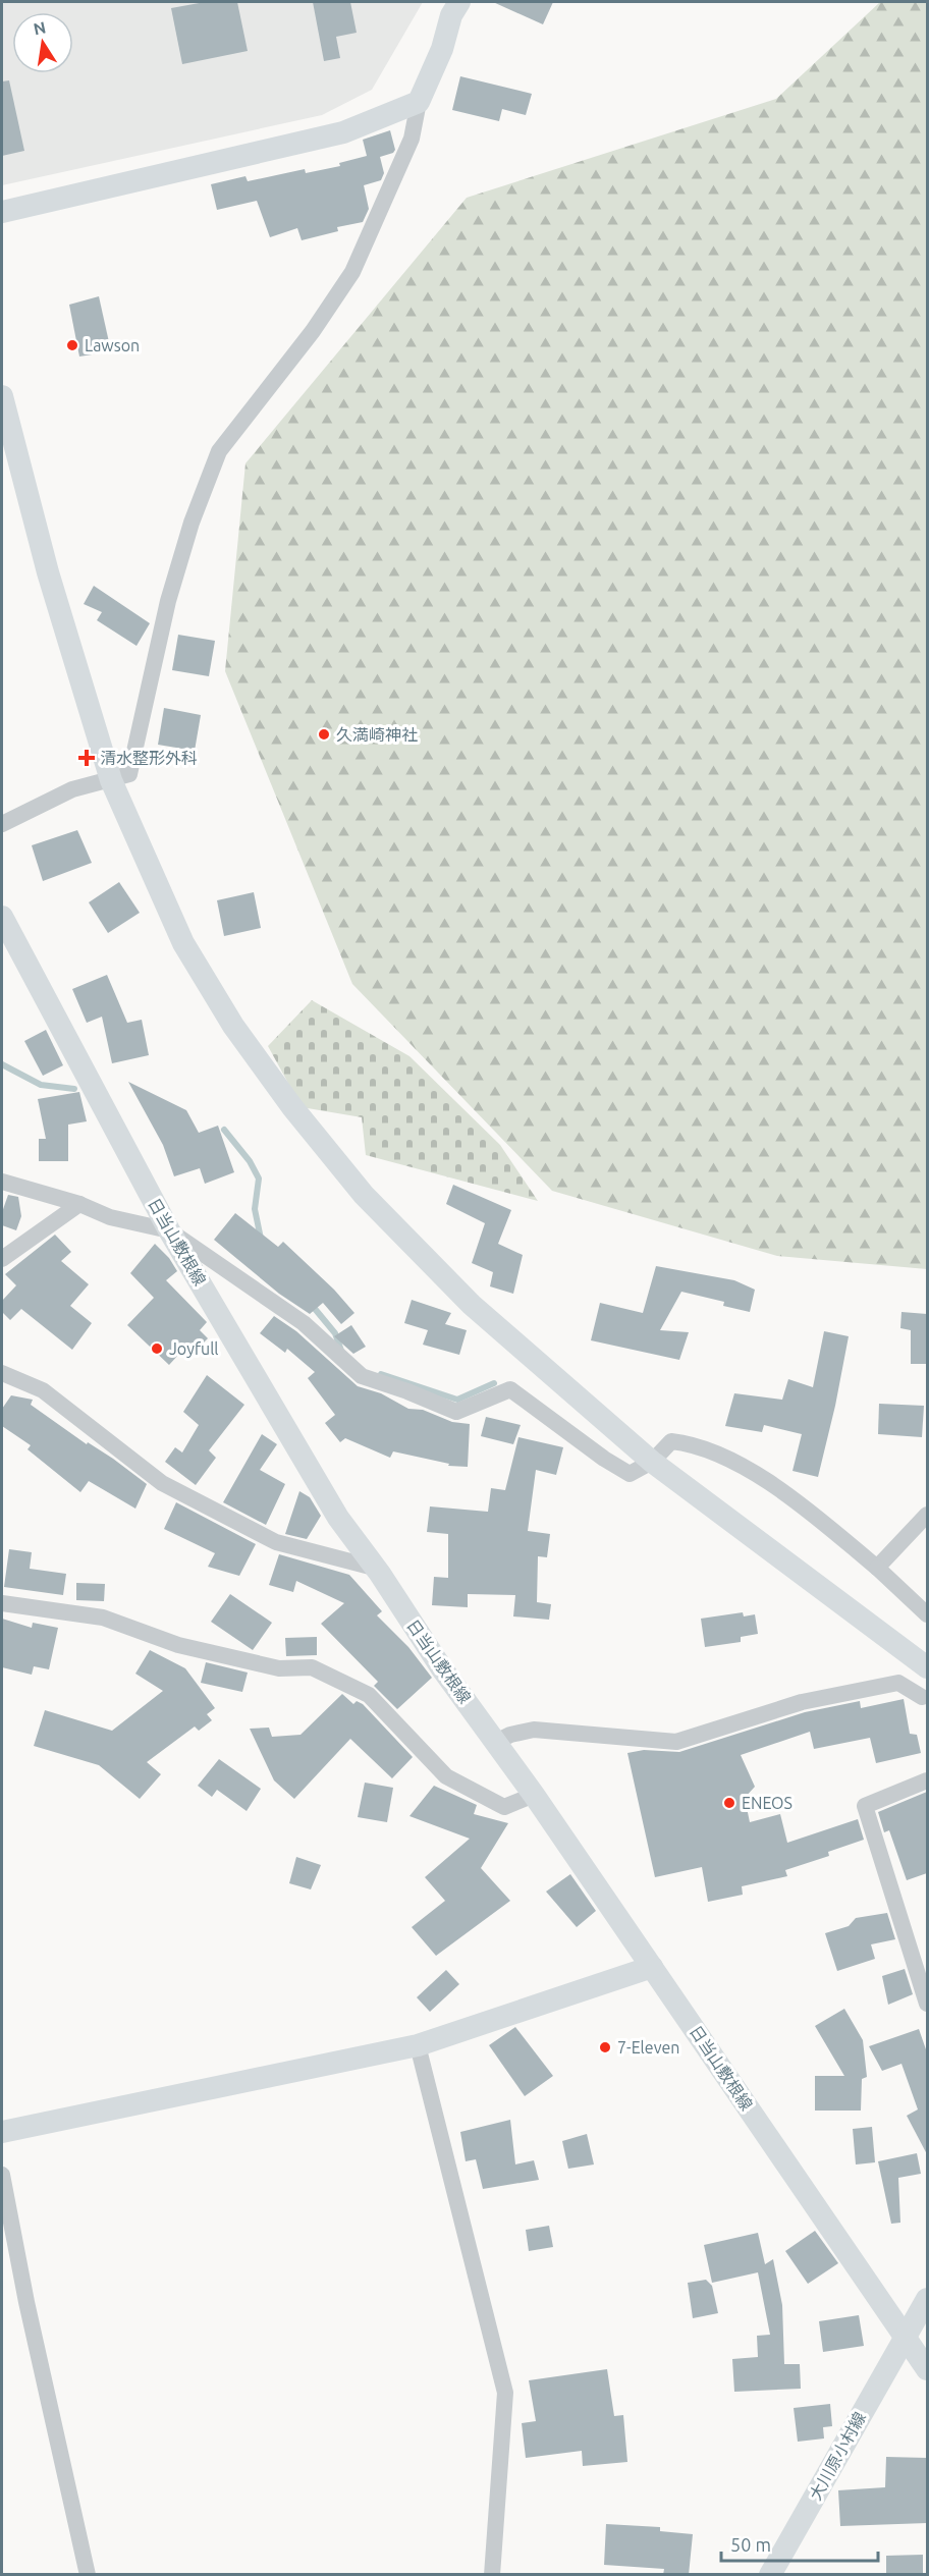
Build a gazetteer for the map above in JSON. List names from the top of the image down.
{
  "streets": {
    "street": ["日当山敷根線", "大川原小村線"]
  },
  "crossings": [
    ["日当山敷根線", "大川原小村線"]
  ],
  "places": {
    "other": [
      "Lawson",
      "久満崎神社",
      "Joyfull",
      "ENEOS",
      "7-Eleven"
    ],
    "health": ["清水整形外科"]
  },
  "scale_bar": "50 m",
  "north": "top"
}
